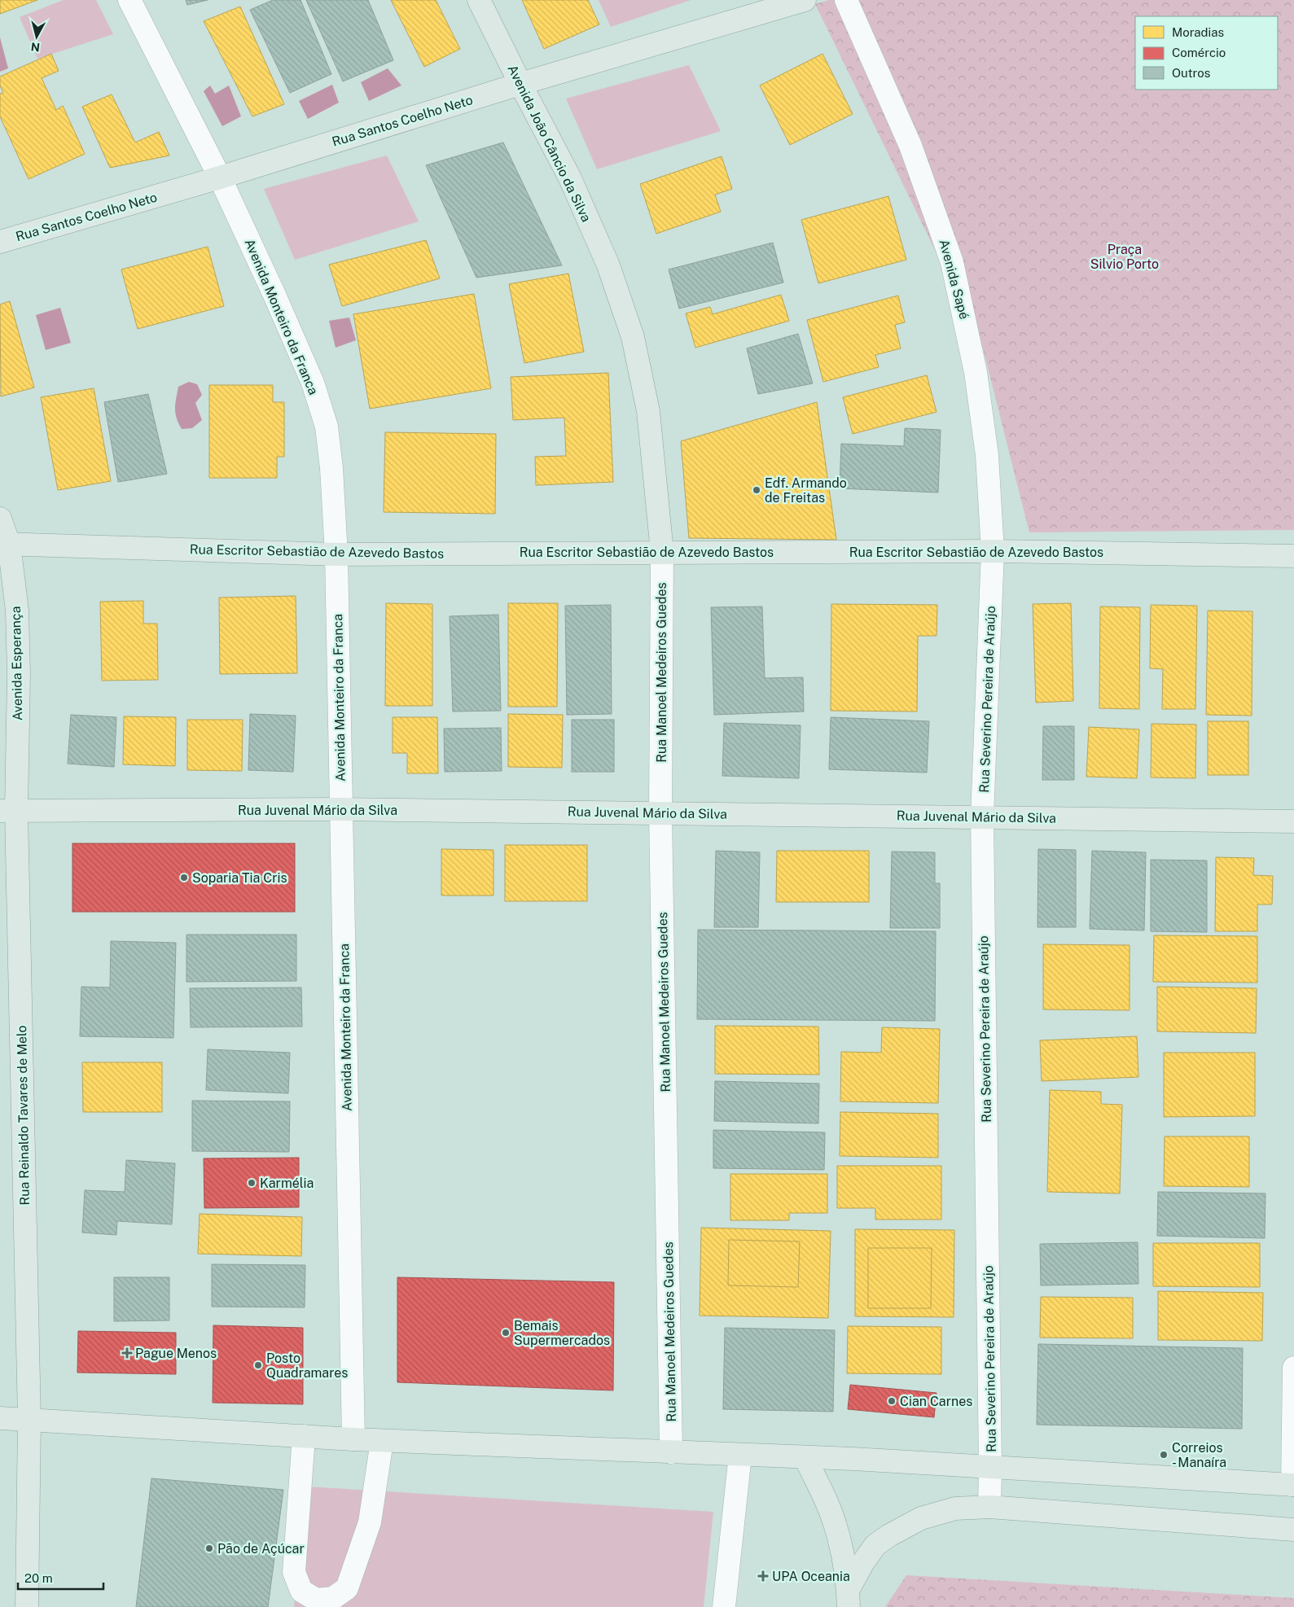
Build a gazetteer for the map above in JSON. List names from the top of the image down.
{
  "streets": {
    "main road": [
      "Rua Santos Coelho Neto",
      "Avenida João Câncio da Silva",
      "Rua Escritor Sebastião de Azevedo Bastos",
      "Avenida Esperança",
      "Rua Juvenal Mário da Silva",
      "Rua Reinaldo Tavares de Melo"
    ],
    "street": [
      "Avenida Sapé",
      "Avenida Monteiro da Franca",
      "Rua Manoel Medeiros Guedes",
      "Rua Severino Pereira de Araújo"
    ]
  },
  "crossings": [
    ["Rua Santos Coelho Neto", "Avenida João Câncio da Silva"],
    ["Rua Santos Coelho Neto", "Avenida Monteiro da Franca"],
    ["Avenida João Câncio da Silva", "Rua Escritor Sebastião de Azevedo Bastos"],
    ["Avenida João Câncio da Silva", "Rua Manoel Medeiros Guedes"],
    ["Avenida Sapé", "Rua Escritor Sebastião de Azevedo Bastos"],
    ["Avenida Sapé", "Rua Severino Pereira de Araújo"],
    ["Avenida Monteiro da Franca", "Rua Escritor Sebastião de Azevedo Bastos"],
    ["Avenida Monteiro da Franca", "Rua Juvenal Mário da Silva"],
    ["Rua Escritor Sebastião de Azevedo Bastos", "Avenida Esperança"],
    ["Rua Escritor Sebastião de Azevedo Bastos", "Rua Manoel Medeiros Guedes"],
    ["Rua Escritor Sebastião de Azevedo Bastos", "Rua Severino Pereira de Araújo"],
    ["Avenida Esperança", "Rua Juvenal Mário da Silva"],
    ["Avenida Esperança", "Rua Reinaldo Tavares de Melo"],
    ["Rua Manoel Medeiros Guedes", "Rua Juvenal Mário da Silva"],
    ["Rua Severino Pereira de Araújo", "Rua Juvenal Mário da Silva"],
    ["Rua Juvenal Mário da Silva", "Rua Reinaldo Tavares de Melo"]
  ],
  "parks": ["Praça Silvio Porto"],
  "places": {
    "other": [
      "Edf. Armando de Freitas",
      "Soparia Tia Cris",
      "Karmélia",
      "Bemais Supermercados",
      "Posto Quadramares",
      "Cian Carnes",
      "Correios - Manaíra",
      "Pão de Açúcar"
    ],
    "health": ["Pague Menos", "UPA Oceania"]
  },
  "legend": ["Moradias", "Comércio", "Outros"],
  "scale_bar": "20 m",
  "north": "bottom"
}
